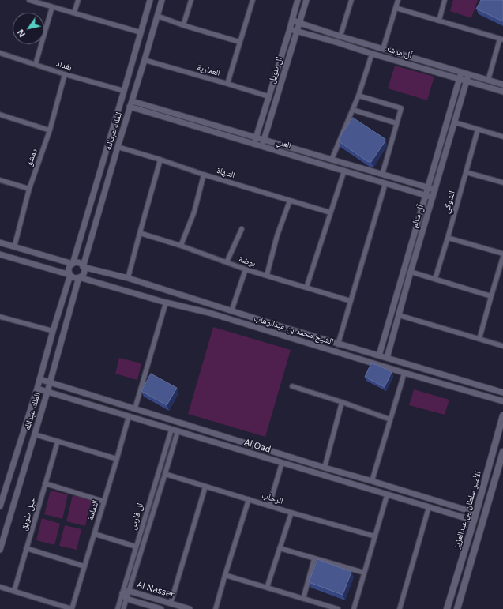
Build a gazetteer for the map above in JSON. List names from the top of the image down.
{
  "streets": {
    "main road": ["الأمير سلطان بن عبدالعزيز"],
    "street": [
      "آل مرشد",
      "بغداد",
      "العمارية",
      "ال طويل",
      "الملك عبدالله",
      "العلي",
      "دمشق",
      "التنهاة",
      "الشوكي",
      "آل سالم",
      "بوضة",
      "الشيخ محمد بن عبدالوهاب",
      "Al Oad",
      "الرحاب",
      "الثمامة",
      "جبل طويق",
      "ال فارس",
      "Al Nasser"
    ]
  },
  "crossings": [
    ["آل مرشد", "ال طويل"],
    ["آل مرشد", "آل سالم"],
    ["بغداد", "الملك عبدالله"],
    ["بغداد", "دمشق"],
    ["العمارية", "ال طويل"],
    ["العمارية", "الملك عبدالله"],
    ["ال طويل", "العلي"],
    ["الملك عبدالله", "العلي"],
    ["الملك عبدالله", "التنهاة"],
    ["الملك عبدالله", "الشيخ محمد بن عبدالوهاب"],
    ["الملك عبدالله", "Al Oad"],
    ["العلي", "آل سالم"],
    ["آل سالم", "الشيخ محمد بن عبدالوهاب"],
    ["Al Oad", "الثمامة"],
    ["Al Oad", "الأمير سلطان بن عبدالعزيز"],
    ["Al Oad", "ال فارس"],
    ["الرحاب", "ال فارس"],
    ["ال فارس", "Al Nasser"]
  ],
  "north": "bottom left"
}
